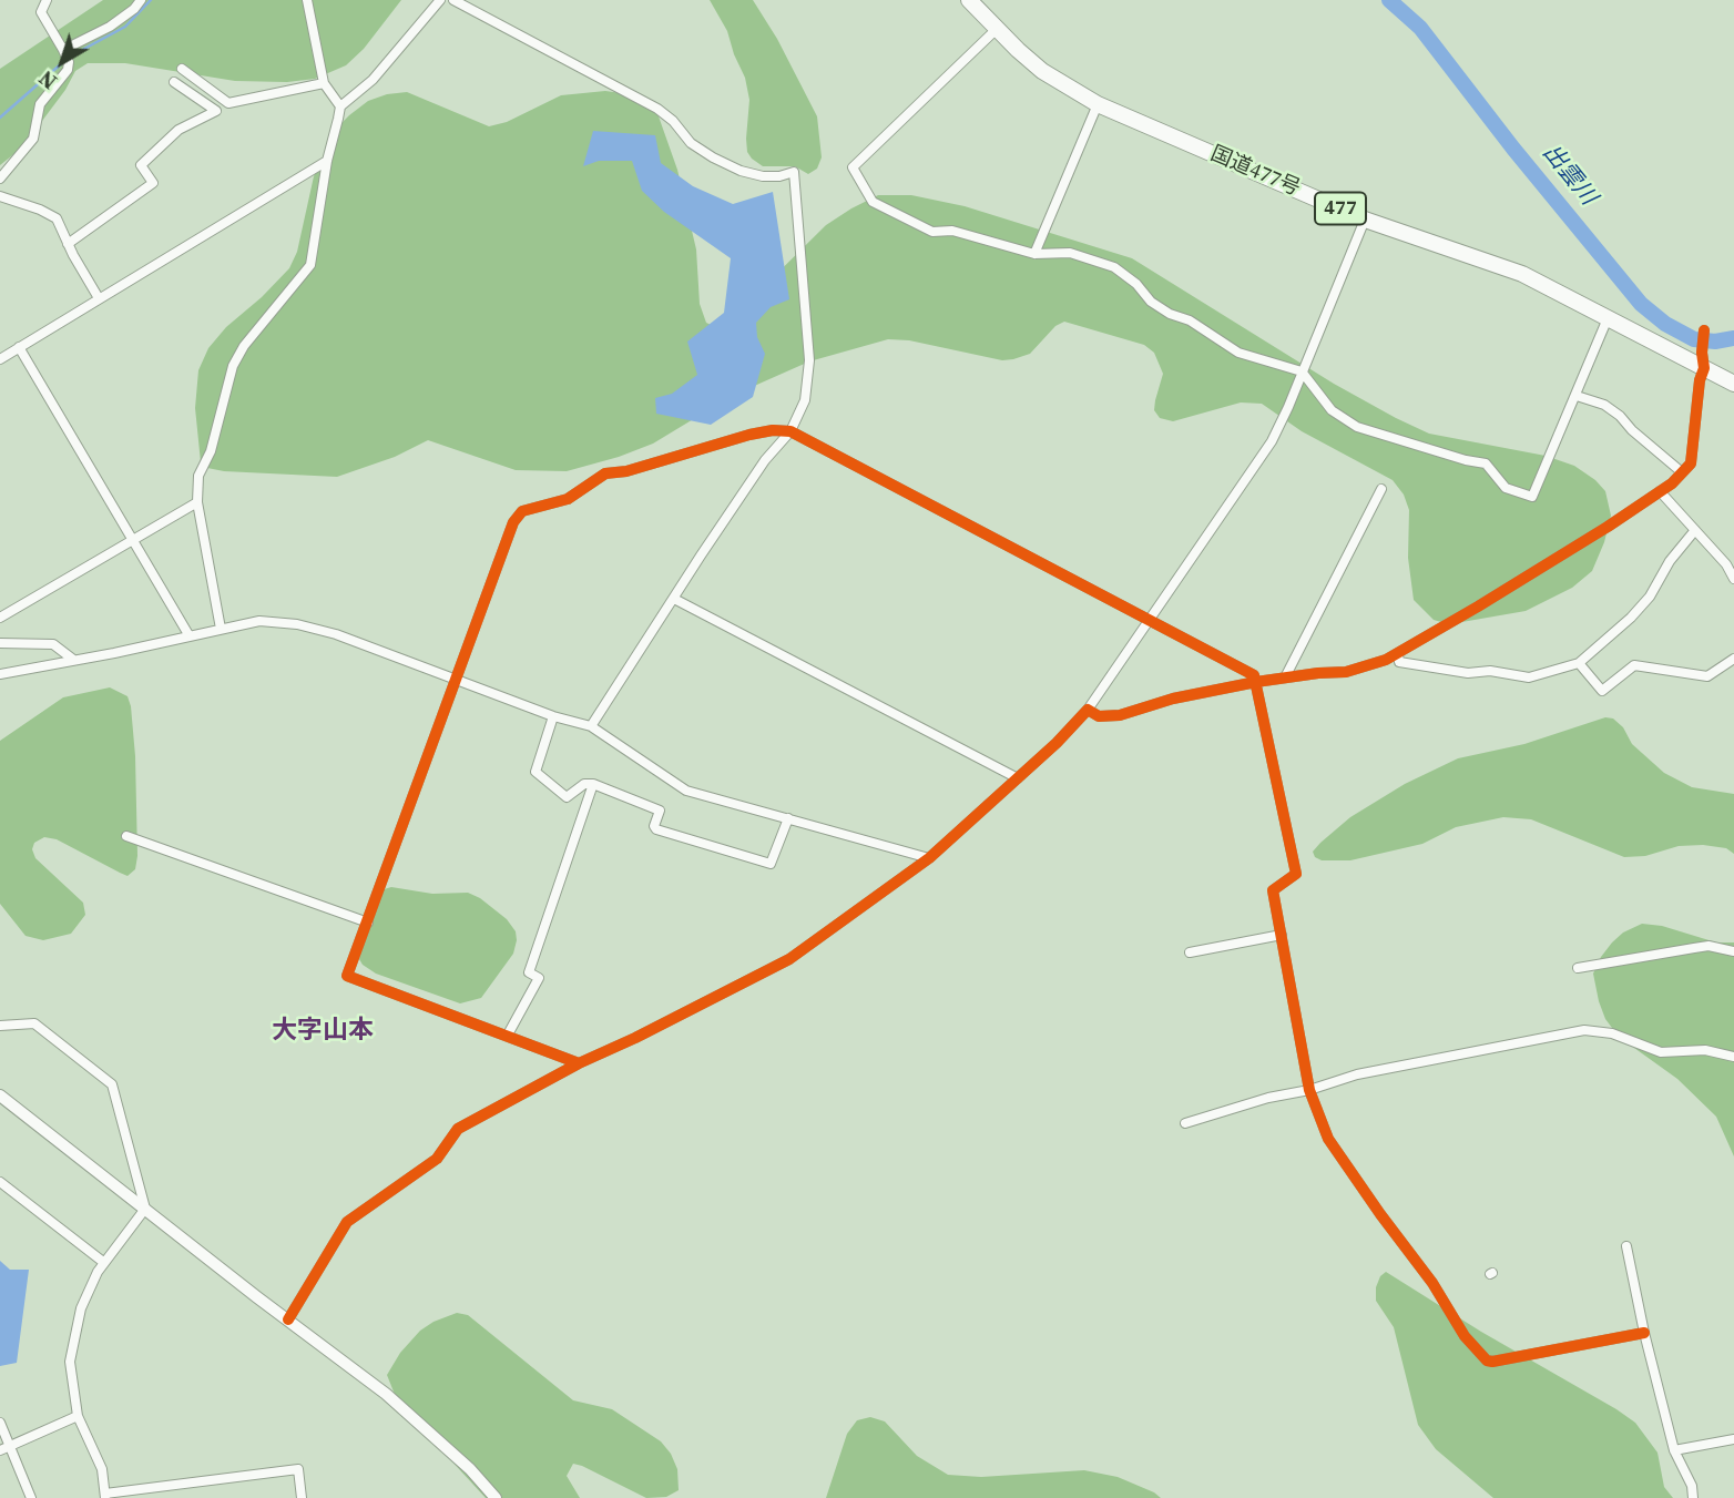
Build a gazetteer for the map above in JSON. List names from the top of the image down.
{
  "streets": {
    "highway": ["国道477号", "477"]
  },
  "districts": ["大字山本"],
  "water": ["出雲川"],
  "north": "bottom left"
}
